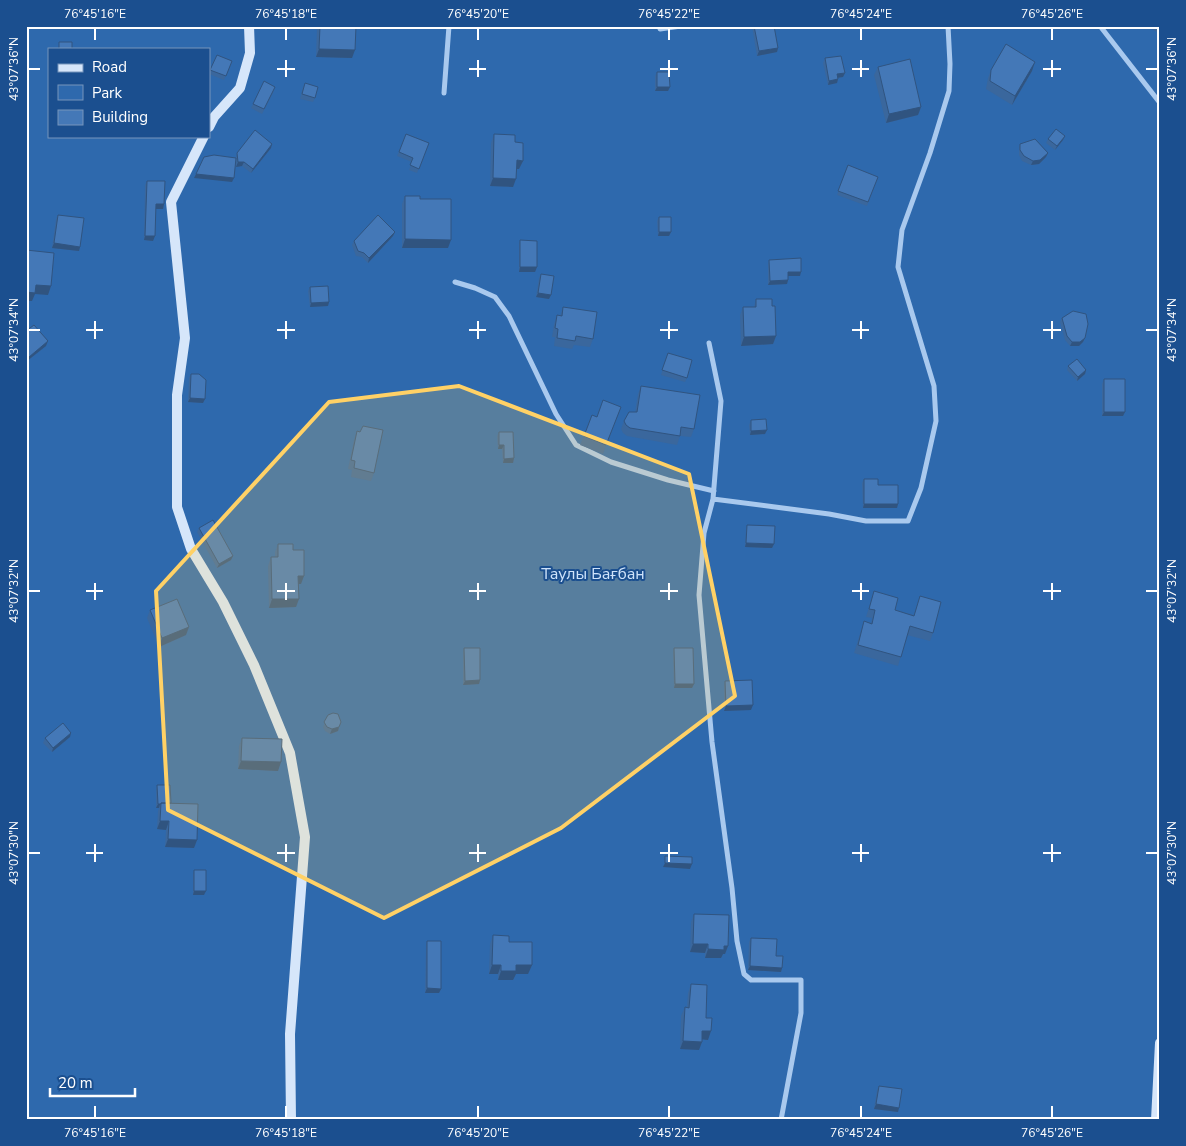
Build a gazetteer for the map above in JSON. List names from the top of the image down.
{
  "parks": ["Таулы Бағбан"],
  "legend": ["Road", "Park", "Building"],
  "scale_bar": "20 m",
  "coordinates": [
    "76°45'16\"E",
    "76°45'18\"E",
    "76°45'20\"E",
    "76°45'22\"E",
    "76°45'24\"E",
    "76°45'26\"E",
    "43°07'36\"N",
    "43°07'34\"N",
    "43°07'32\"N",
    "43°07'30\"N"
  ]
}
